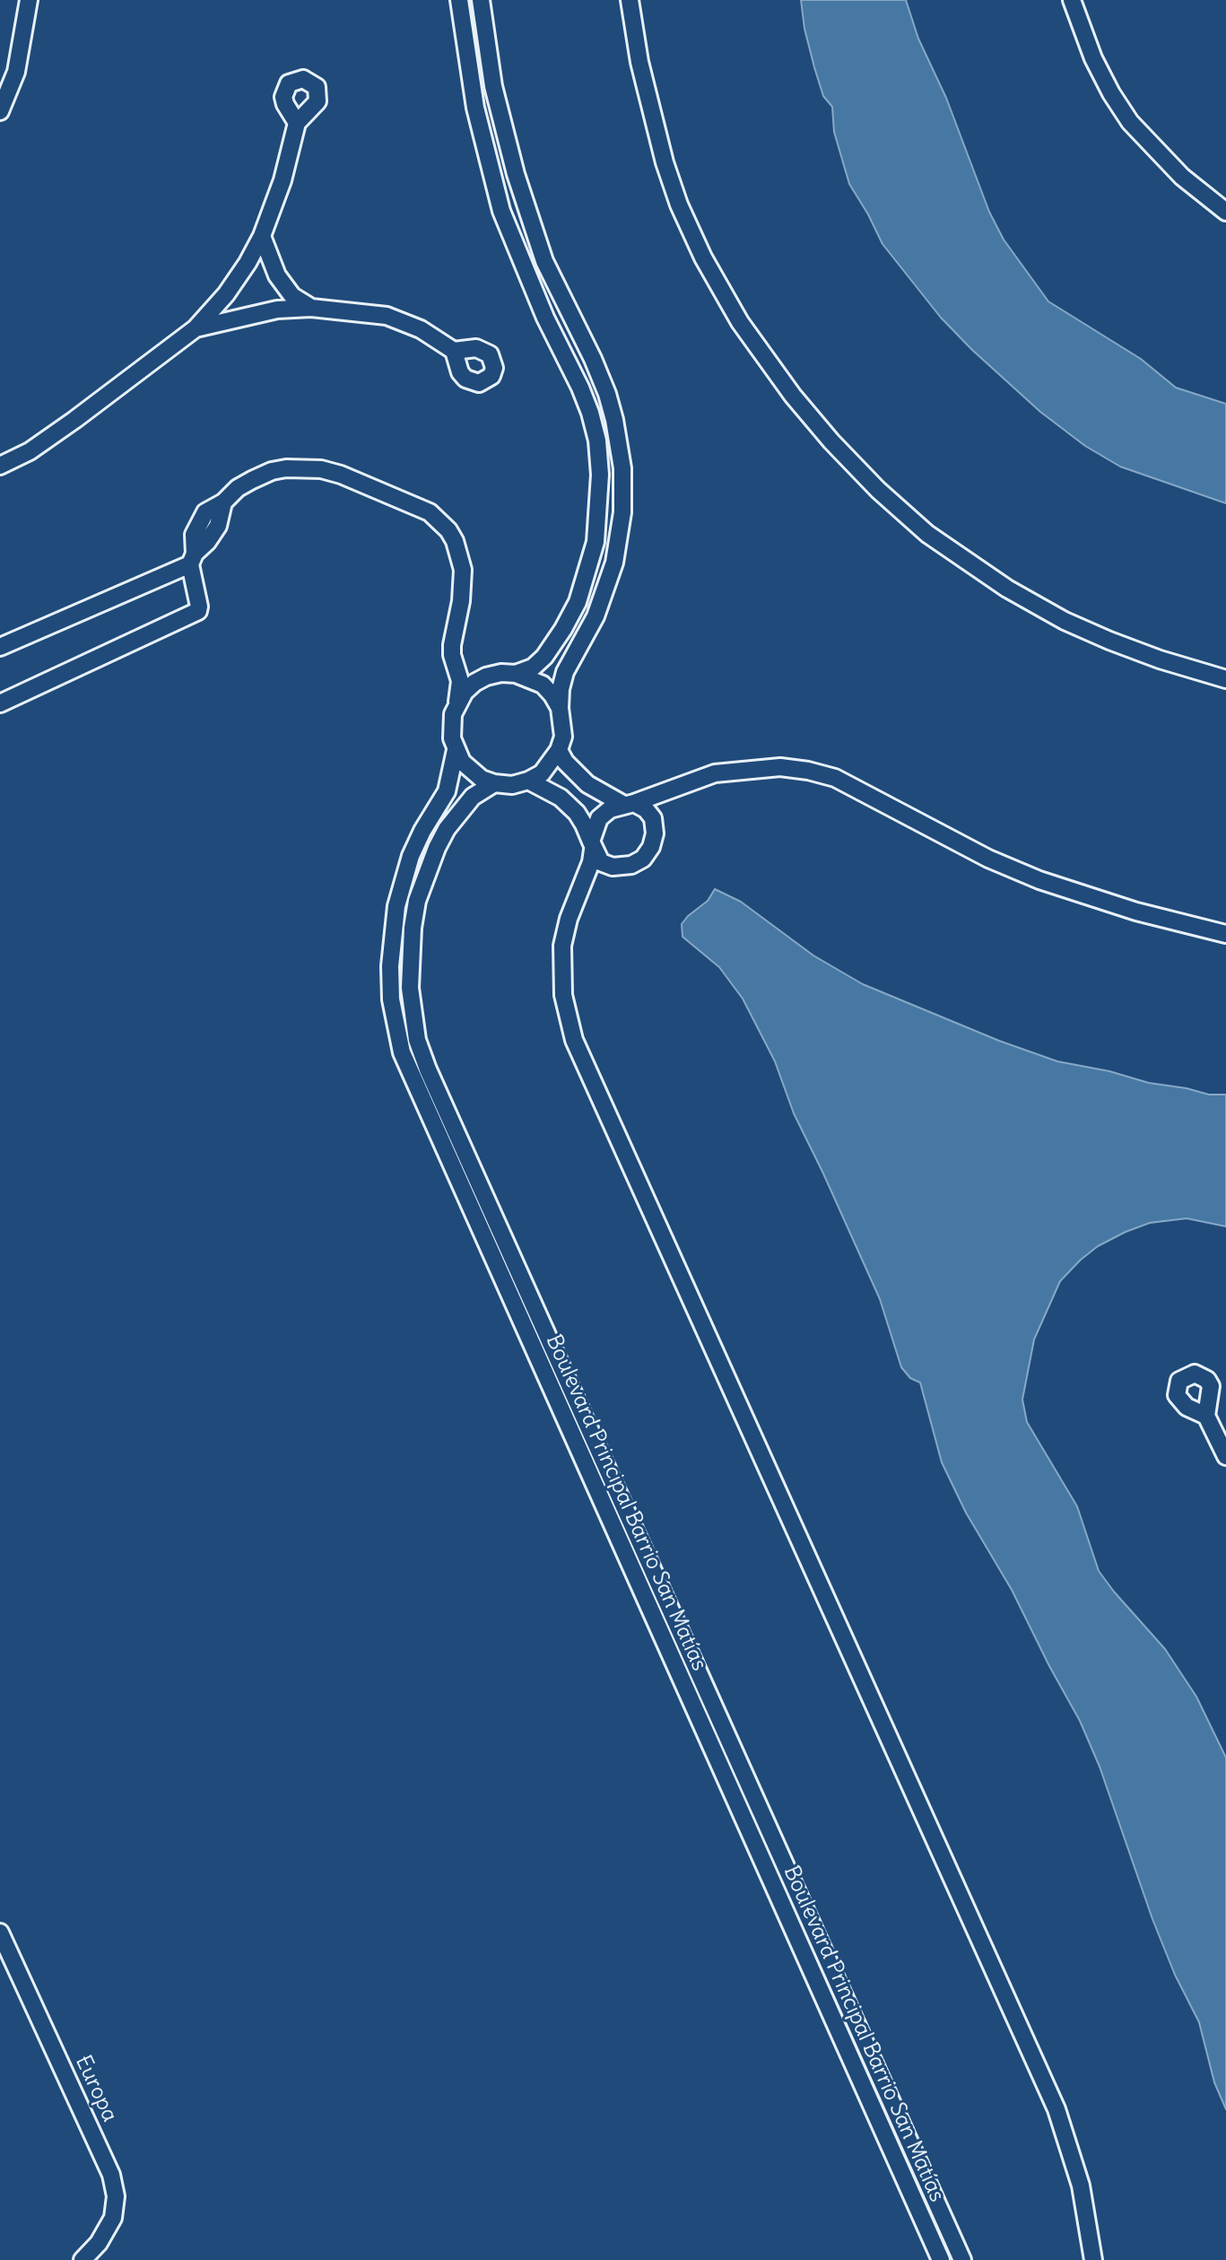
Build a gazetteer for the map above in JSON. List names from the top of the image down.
{
  "streets": {
    "street": ["Boulevard Principal Barrio San Matías", "Europa"]
  }
}
